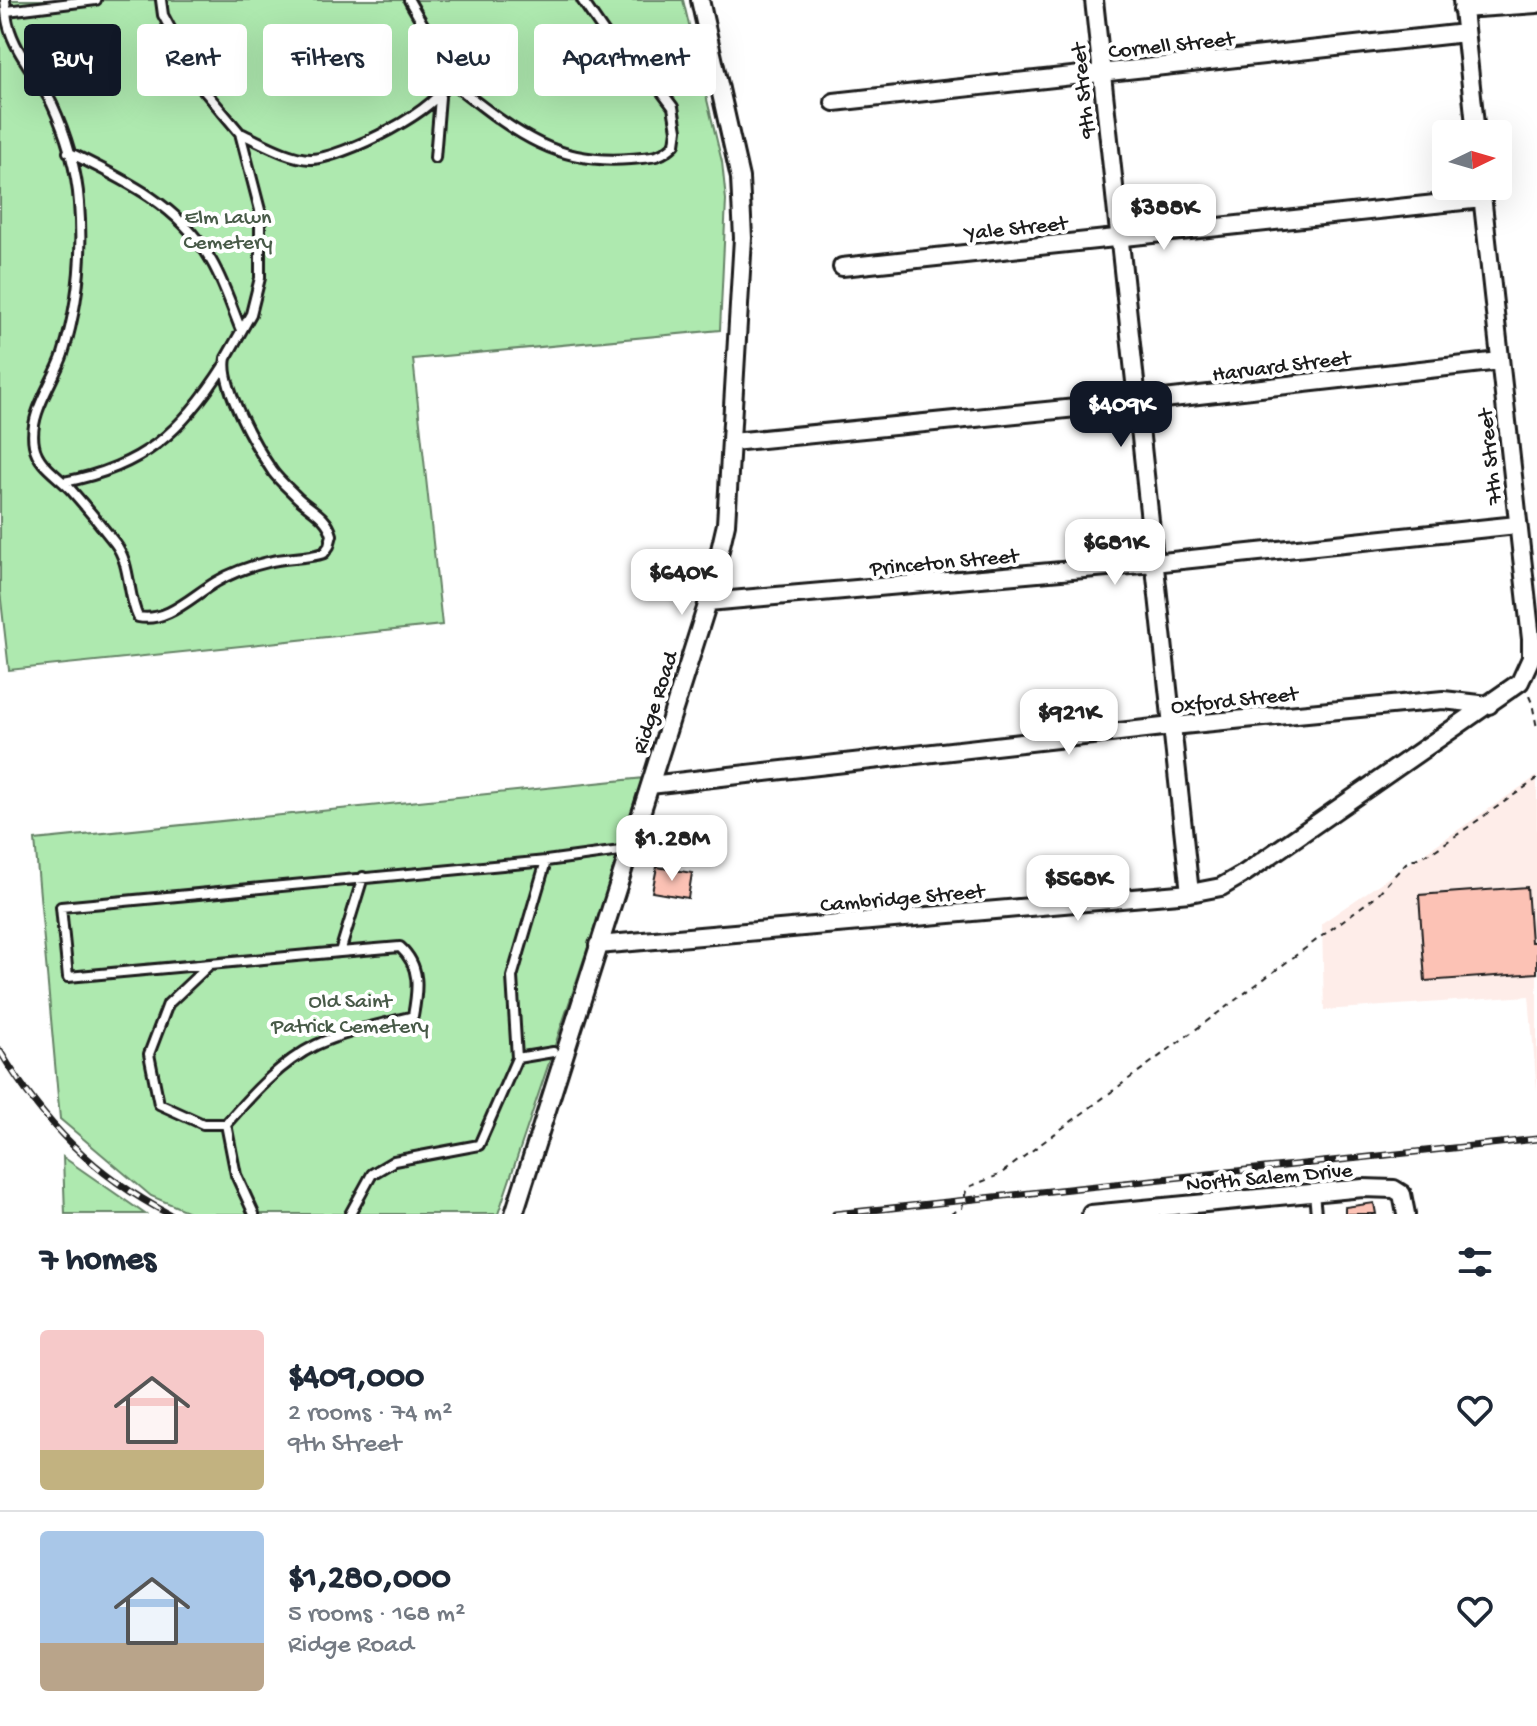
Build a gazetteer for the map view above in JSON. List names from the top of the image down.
{
  "streets": {
    "street": [
      "Cornell Street",
      "9th Street",
      "Yale Street",
      "Harvard Street",
      "7th Street",
      "Princeton Street",
      "Oxford Street",
      "Ridge Road",
      "Cambridge Street",
      "North Salem Drive"
    ]
  },
  "crossings": [
    ["Cornell Street", "9th Street"],
    ["9th Street", "Yale Street"],
    ["9th Street", "Harvard Street"],
    ["9th Street", "Princeton Street"],
    ["9th Street", "Oxford Street"],
    ["9th Street", "Cambridge Street"],
    ["Harvard Street", "7th Street"],
    ["Harvard Street", "Ridge Road"],
    ["7th Street", "Princeton Street"],
    ["Princeton Street", "Ridge Road"],
    ["Oxford Street", "Ridge Road"],
    ["Oxford Street", "Cambridge Street"],
    ["Ridge Road", "Cambridge Street"]
  ],
  "parks": ["Elm Lawn Cemetery", "Old Saint Patrick Cemetery"],
  "north": "right",
  "page": {
    "chip": [
      "Buy",
      "Rent",
      "Filters",
      "New",
      "Apartment"
    ],
    "price": [
      "$388K",
      "$409K",
      "$681K",
      "$640K",
      "$921K",
      "$1.28M",
      "$568K"
    ],
    "heading": "7 homes",
    "list": [
      {
        "name": "$409,000",
        "note": "2 rooms · 74 m² · 9th Street"
      },
      {
        "name": "$1,280,000",
        "note": "5 rooms · 168 m² · Ridge Road"
      }
    ]
  }
}
